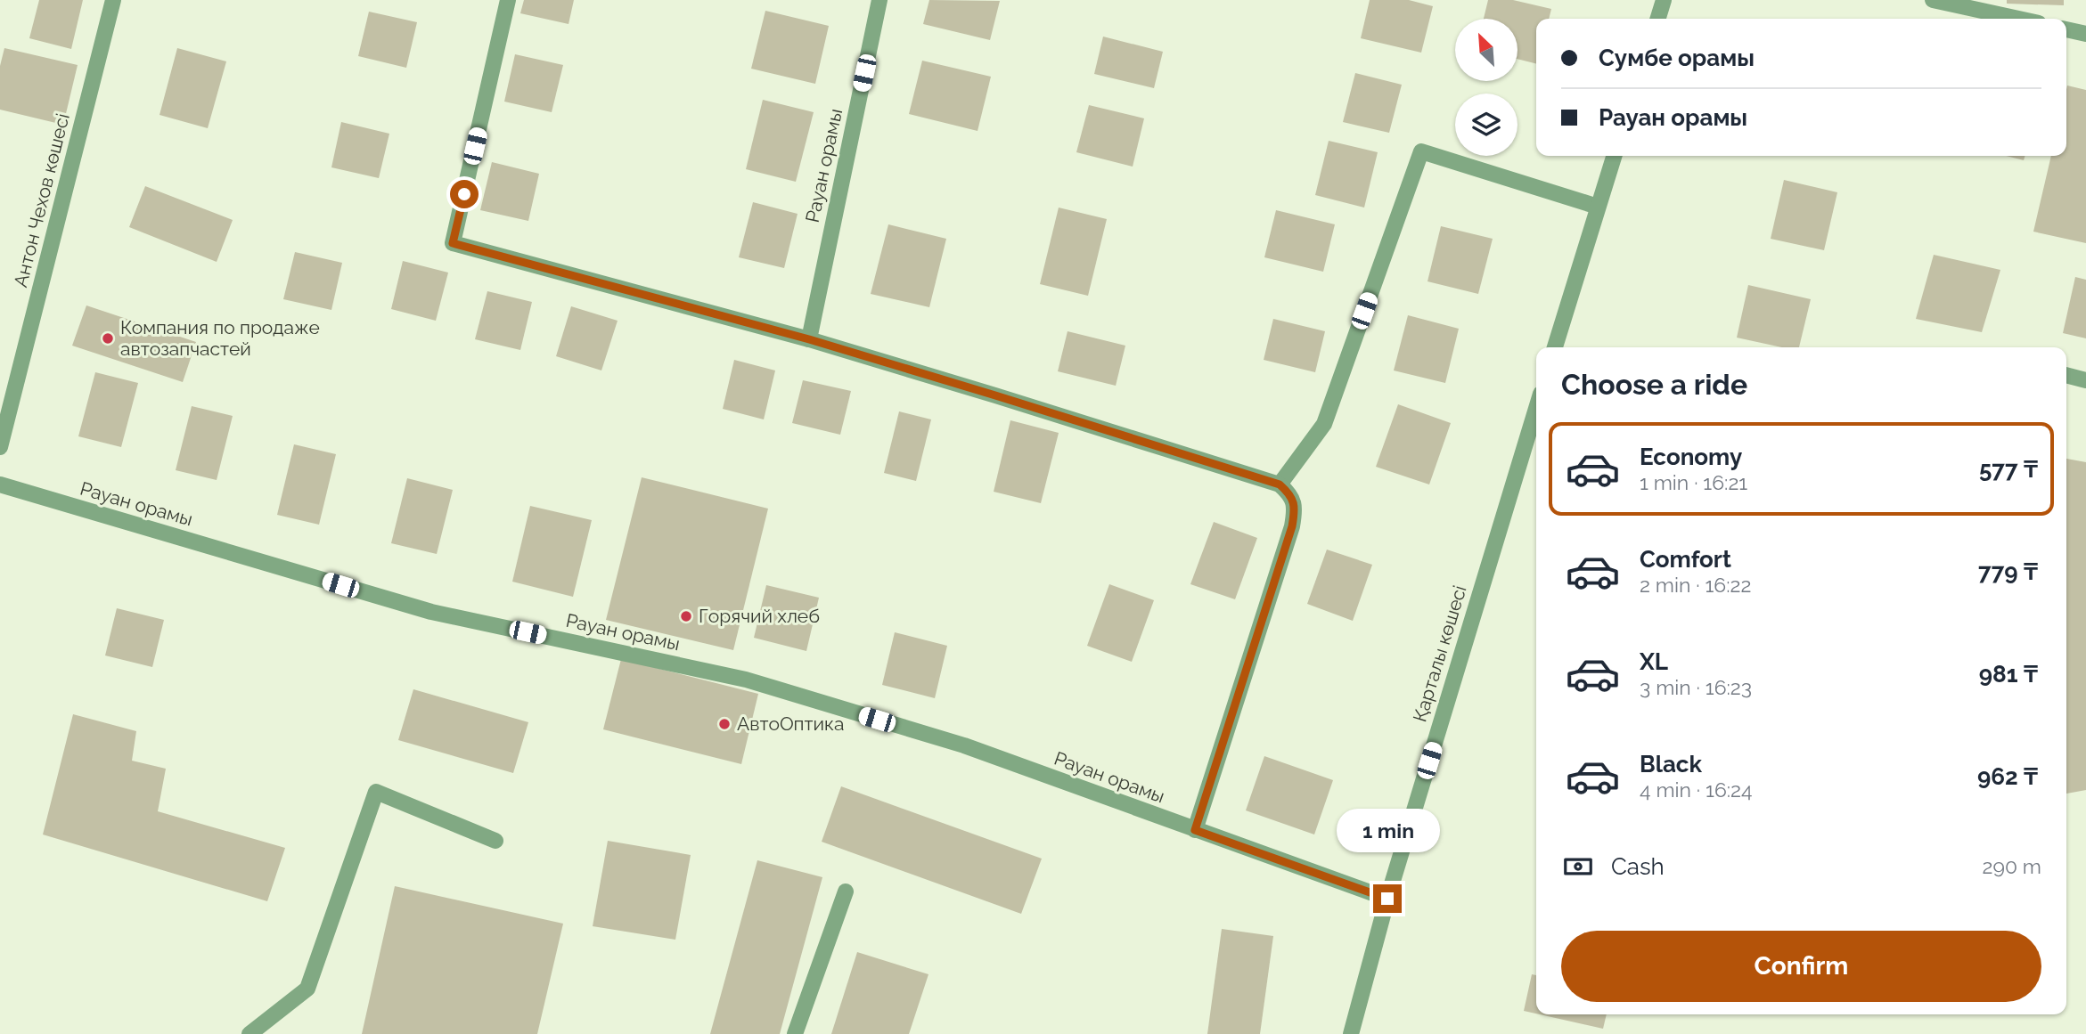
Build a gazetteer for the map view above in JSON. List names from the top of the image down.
{
  "streets": {
    "street": ["Рауан орамы", "Антон Чехов көшесі", "Қарталы көшесі"]
  },
  "crossings": [
    ["Рауан орамы", "Қарталы көшесі"]
  ],
  "places": ["Компания по продаже автозапчастей", "Горячий хлеб", "АвтоОптика"],
  "north": "top left",
  "page": {
    "banner": ["Сумбе орамы", "Рауан орамы"],
    "heading": "Choose a ride",
    "list": [
      {
        "name": "Economy",
        "note": "1 min · 16:21",
        "value": "577 ₸"
      },
      {
        "name": "Comfort",
        "note": "2 min · 16:22",
        "value": "779 ₸"
      },
      {
        "name": "XL",
        "note": "3 min · 16:23",
        "value": "981 ₸"
      },
      {
        "name": "Black",
        "note": "4 min · 16:24",
        "value": "962 ₸"
      }
    ],
    "bubble": "1 min",
    "pay": ["Cash", "290 m"],
    "buttons": "Confirm"
  }
}
